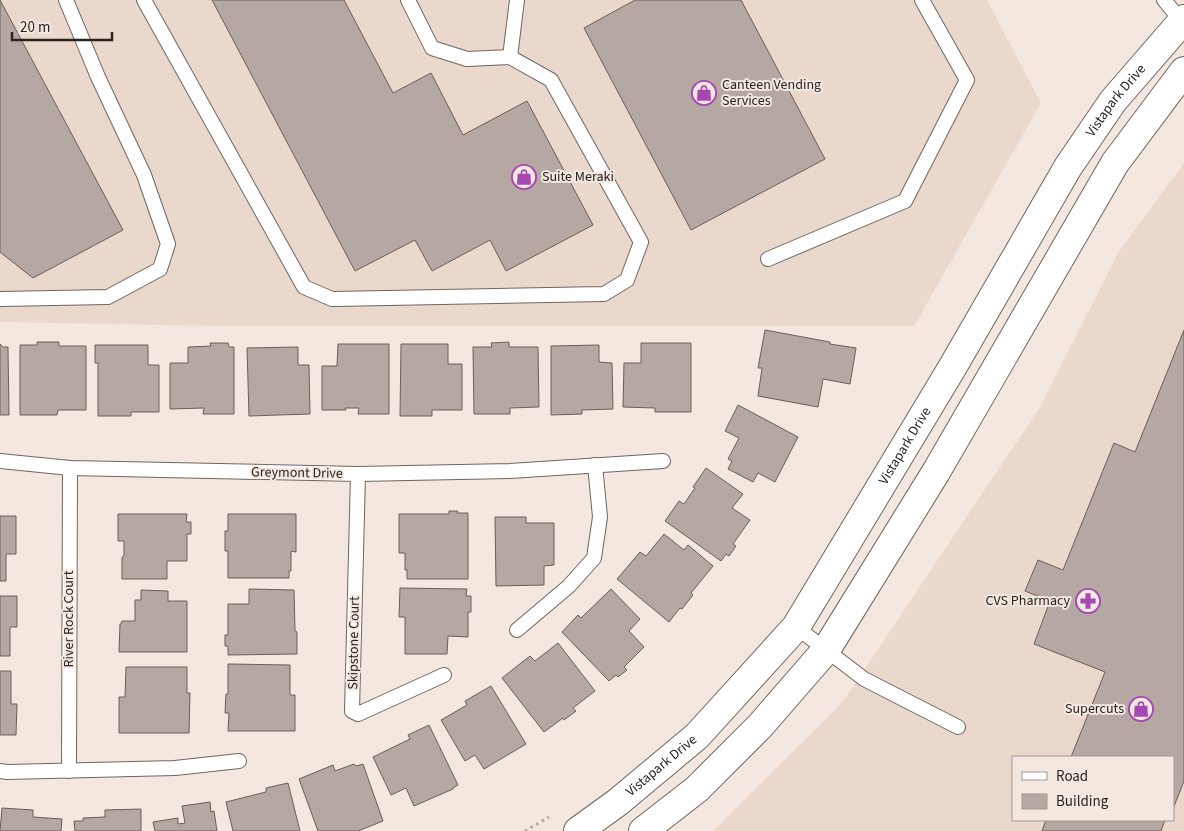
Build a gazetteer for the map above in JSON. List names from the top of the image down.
{
  "streets": {
    "street": ["Vistapark Drive"],
    "lane": ["Greymont Drive", "River Rock Court", "Skipstone Court"]
  },
  "crossings": [
    ["Greymont Drive", "River Rock Court"],
    ["Greymont Drive", "Skipstone Court"]
  ],
  "places": {
    "shop": ["Canteen Vending Services", "Suite Meraki", "Supercuts"],
    "pharmacy": ["CVS Pharmacy"]
  },
  "legend": ["Road", "Building"],
  "scale_bar": "20 m"
}
